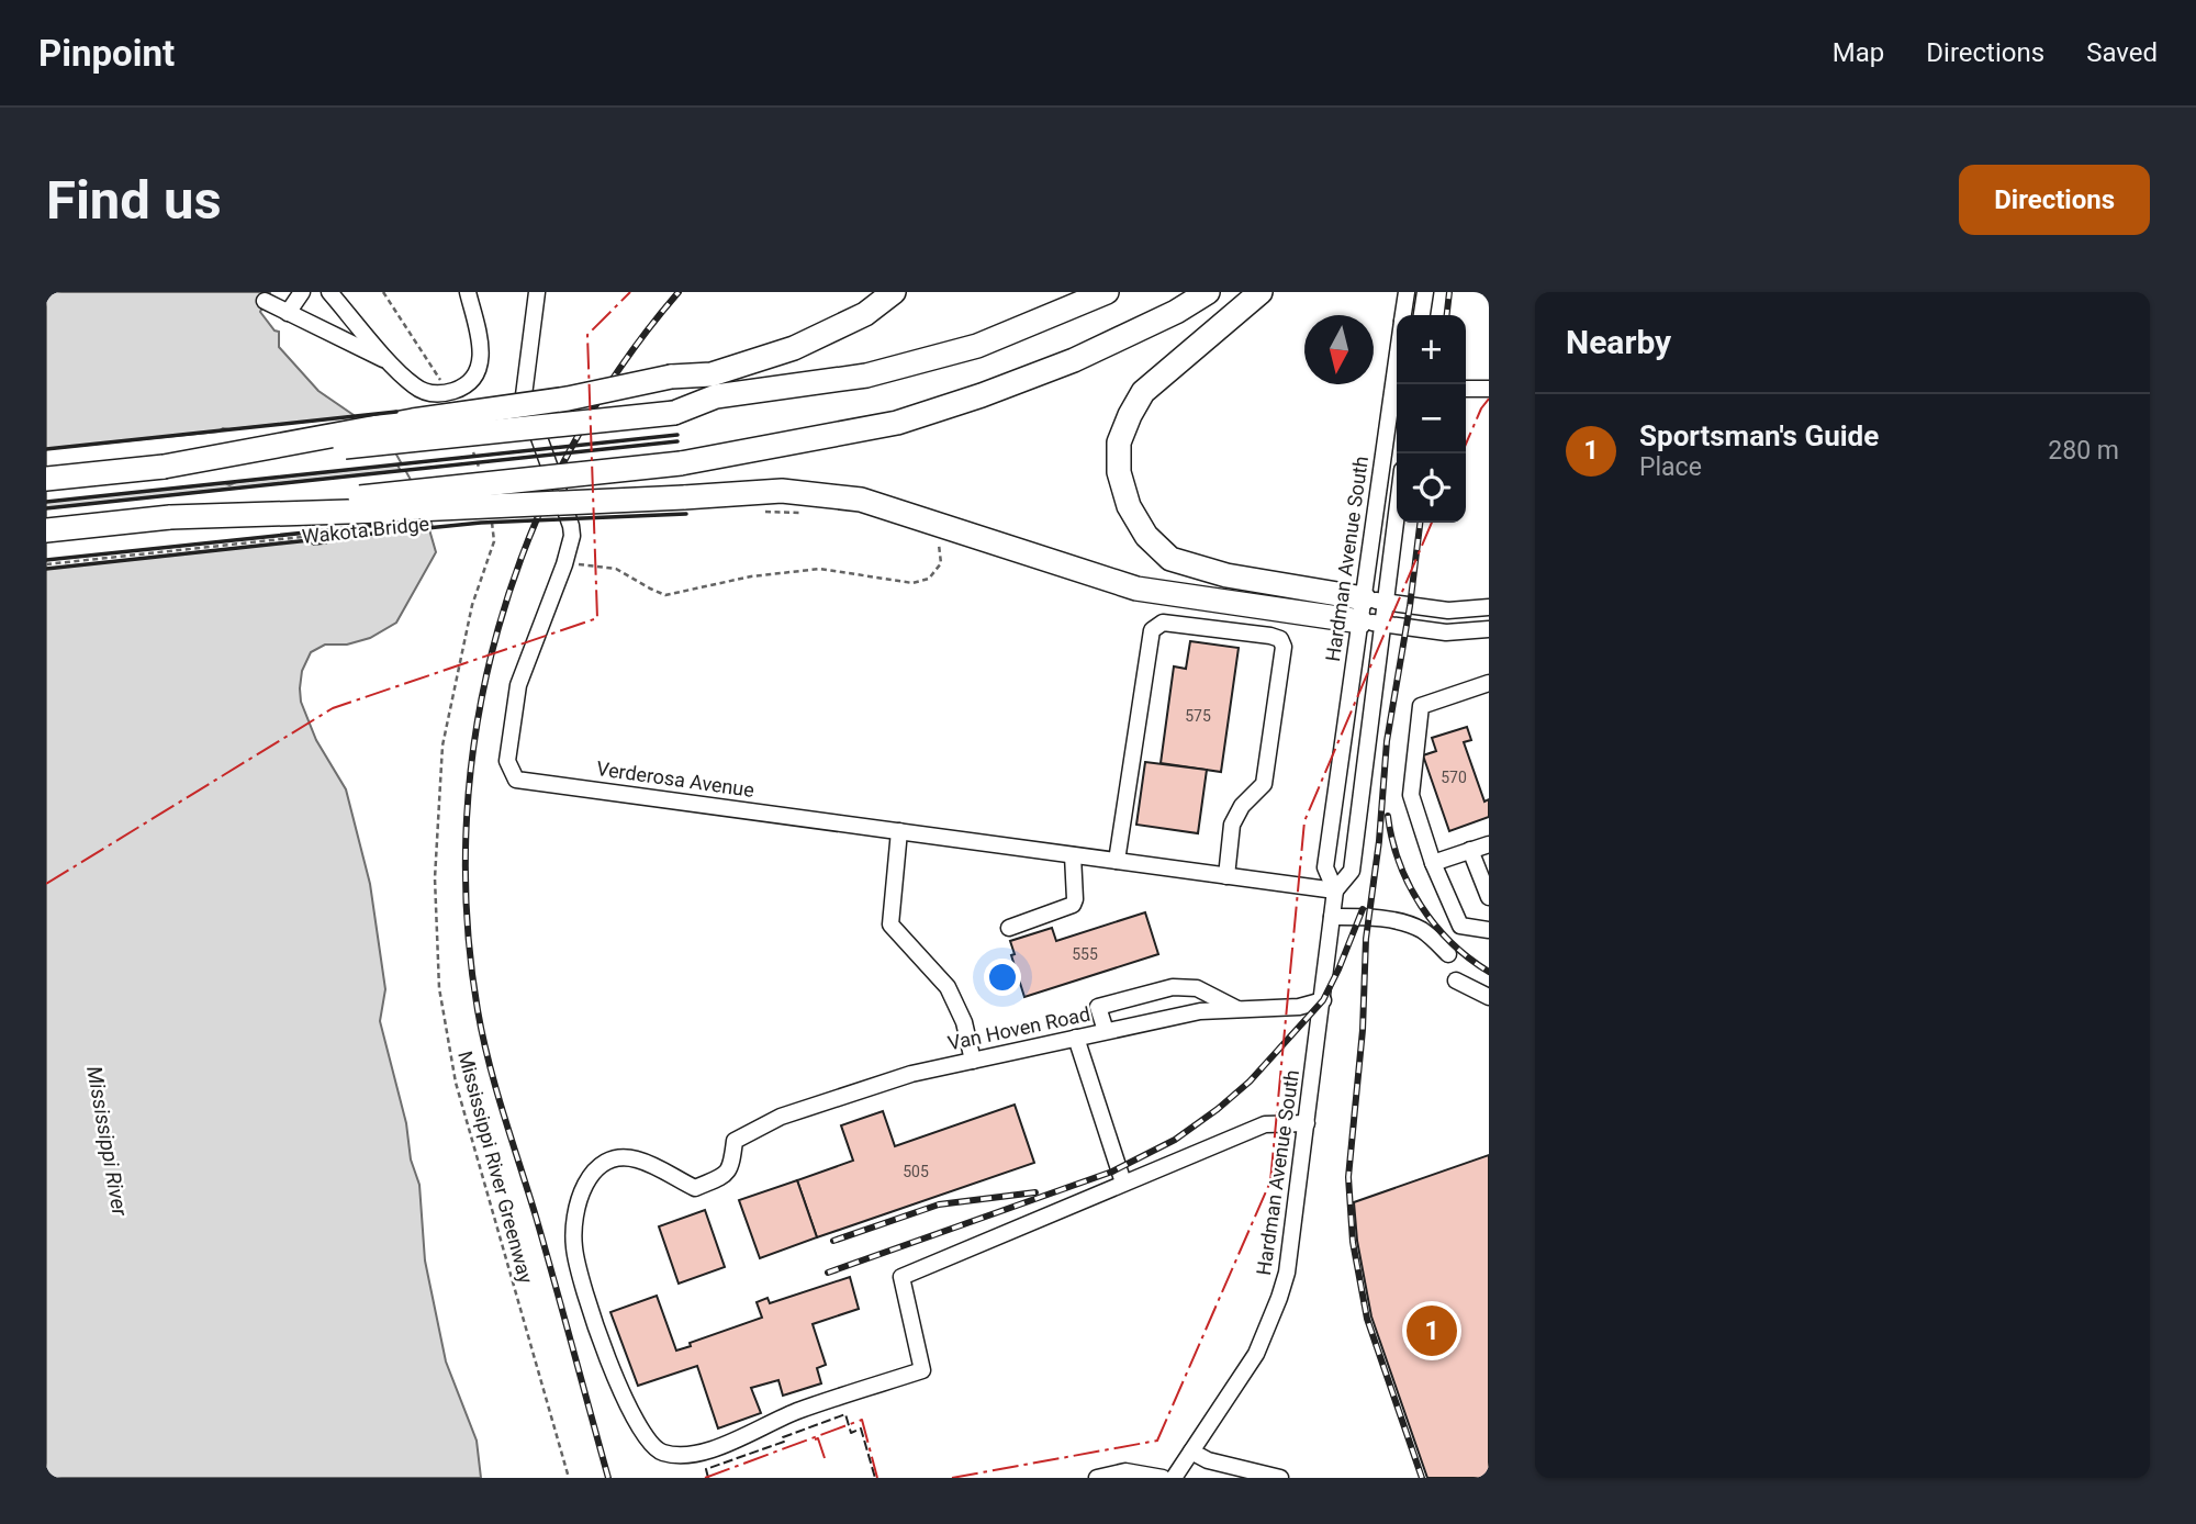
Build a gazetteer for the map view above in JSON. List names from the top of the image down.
{
  "streets": {
    "highway": ["Wakota Bridge"],
    "street": ["Hardman Avenue South", "Verderosa Avenue", "Van Hoven Road"],
    "path": ["Mississippi River Greenway"]
  },
  "crossings": [
    ["Hardman Avenue South", "Verderosa Avenue"],
    ["Hardman Avenue South", "Van Hoven Road"]
  ],
  "water": ["Mississippi River"],
  "house_numbers": [
    "575",
    "570",
    "555",
    "505"
  ],
  "north": "bottom",
  "page": {
    "header": "Pinpoint",
    "nav": ["Map", "Directions", "Saved"],
    "buttons": "Directions",
    "title": "Find us",
    "heading": "Nearby",
    "map_buttons": ["+", "−"],
    "list": [
      {
        "mark": "1",
        "name": "Sportsman's Guide",
        "note": "Place",
        "value": "280 m"
      }
    ],
    "pins": "1"
  }
}
